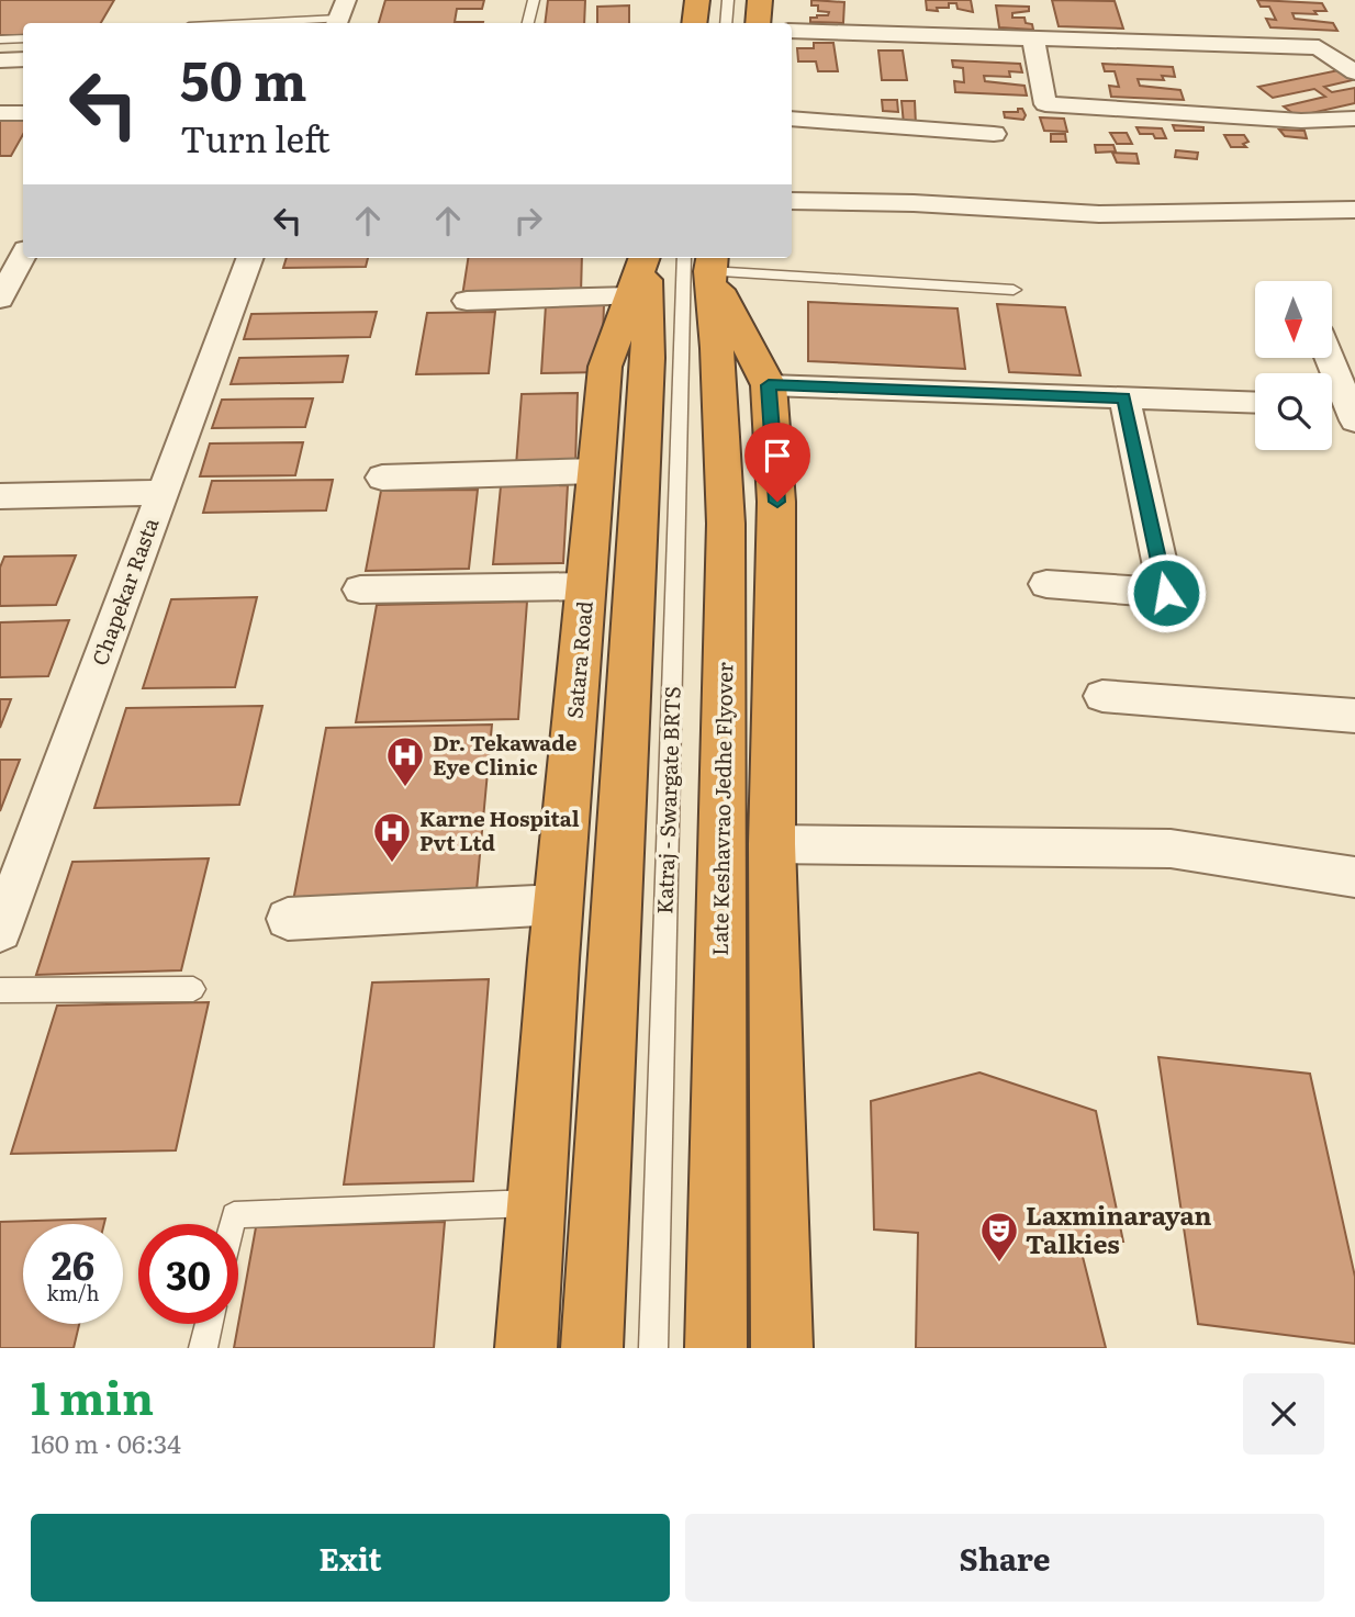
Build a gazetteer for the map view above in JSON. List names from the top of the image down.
{
  "streets": {
    "highway": ["Satara Road", "Late Keshavrao Jedhe Flyover"],
    "street": ["Chapekar Rasta"],
    "lane": ["Katraj - Swargate BRTS"]
  },
  "crossings": [
    ["Katraj - Swargate BRTS", "Late Keshavrao Jedhe Flyover"]
  ],
  "places": {
    "hospital": ["Dr. Tekawade Eye Clinic", "Karne Hospital Pvt Ltd"],
    "theatre": ["Laxminarayan Talkies"]
  },
  "north": "bottom",
  "page": {
    "turn": ["50 m", "Turn left"],
    "speed": "26 km/h",
    "limit": "30",
    "heading": ["1 min", "160 m · 06:34"],
    "buttons": ["Exit", "Share"]
  }
}
